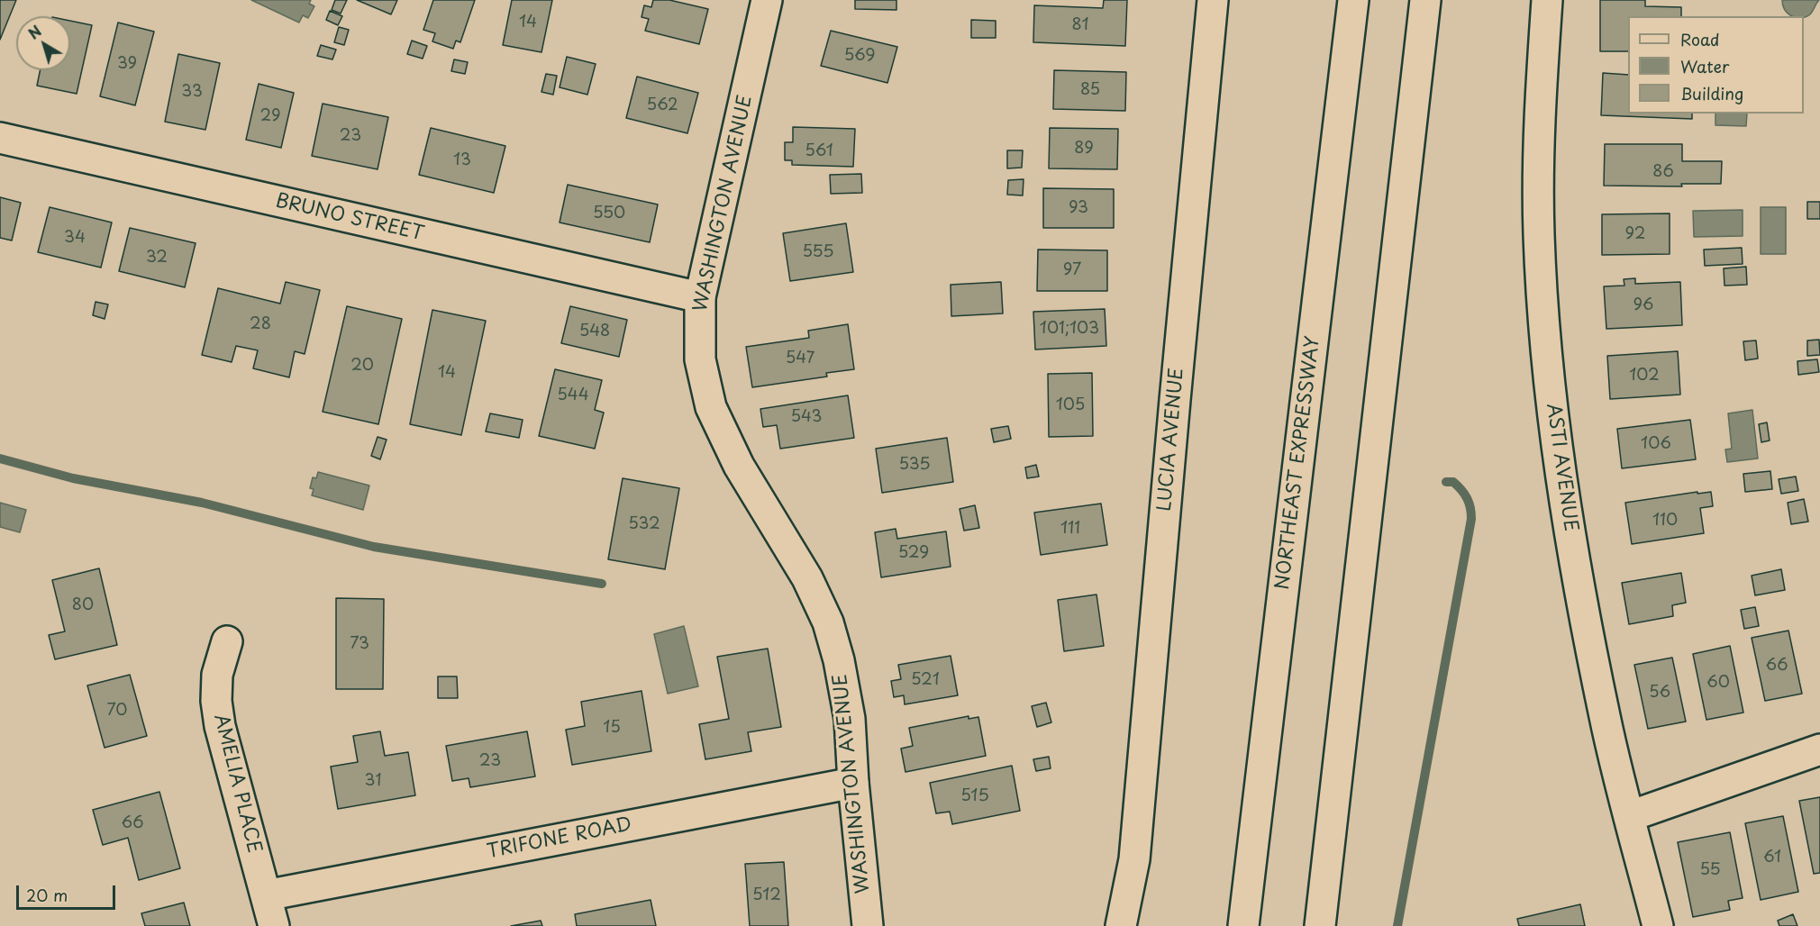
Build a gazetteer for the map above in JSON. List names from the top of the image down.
{
  "streets": {
    "main road": [
      "WASHINGTON AVENUE",
      "BRUNO STREET",
      "LUCIA AVENUE",
      "NORTHEAST EXPRESSWAY",
      "ASTI AVENUE",
      "AMELIA PLACE",
      "TRIFONE ROAD"
    ]
  },
  "crossings": [
    ["WASHINGTON AVENUE", "BRUNO STREET"],
    ["WASHINGTON AVENUE", "TRIFONE ROAD"],
    ["AMELIA PLACE", "TRIFONE ROAD"]
  ],
  "house_numbers": [
    "14",
    "81",
    "569",
    "39",
    "85",
    "33",
    "562",
    "29",
    "23",
    "89",
    "561",
    "13",
    "86",
    "93",
    "550",
    "92",
    "34",
    "555",
    "32",
    "97",
    "96",
    "28",
    "101;103",
    "548",
    "547",
    "20",
    "14",
    "102",
    "544",
    "105",
    "543",
    "106",
    "535",
    "110",
    "532",
    "111",
    "529",
    "80",
    "73",
    "66",
    "521",
    "60",
    "56",
    "70",
    "15",
    "23",
    "31",
    "515",
    "66",
    "61",
    "55",
    "512"
  ],
  "legend": ["Road", "Water", "Building"],
  "scale_bar": "20 m",
  "north": "top left"
}
